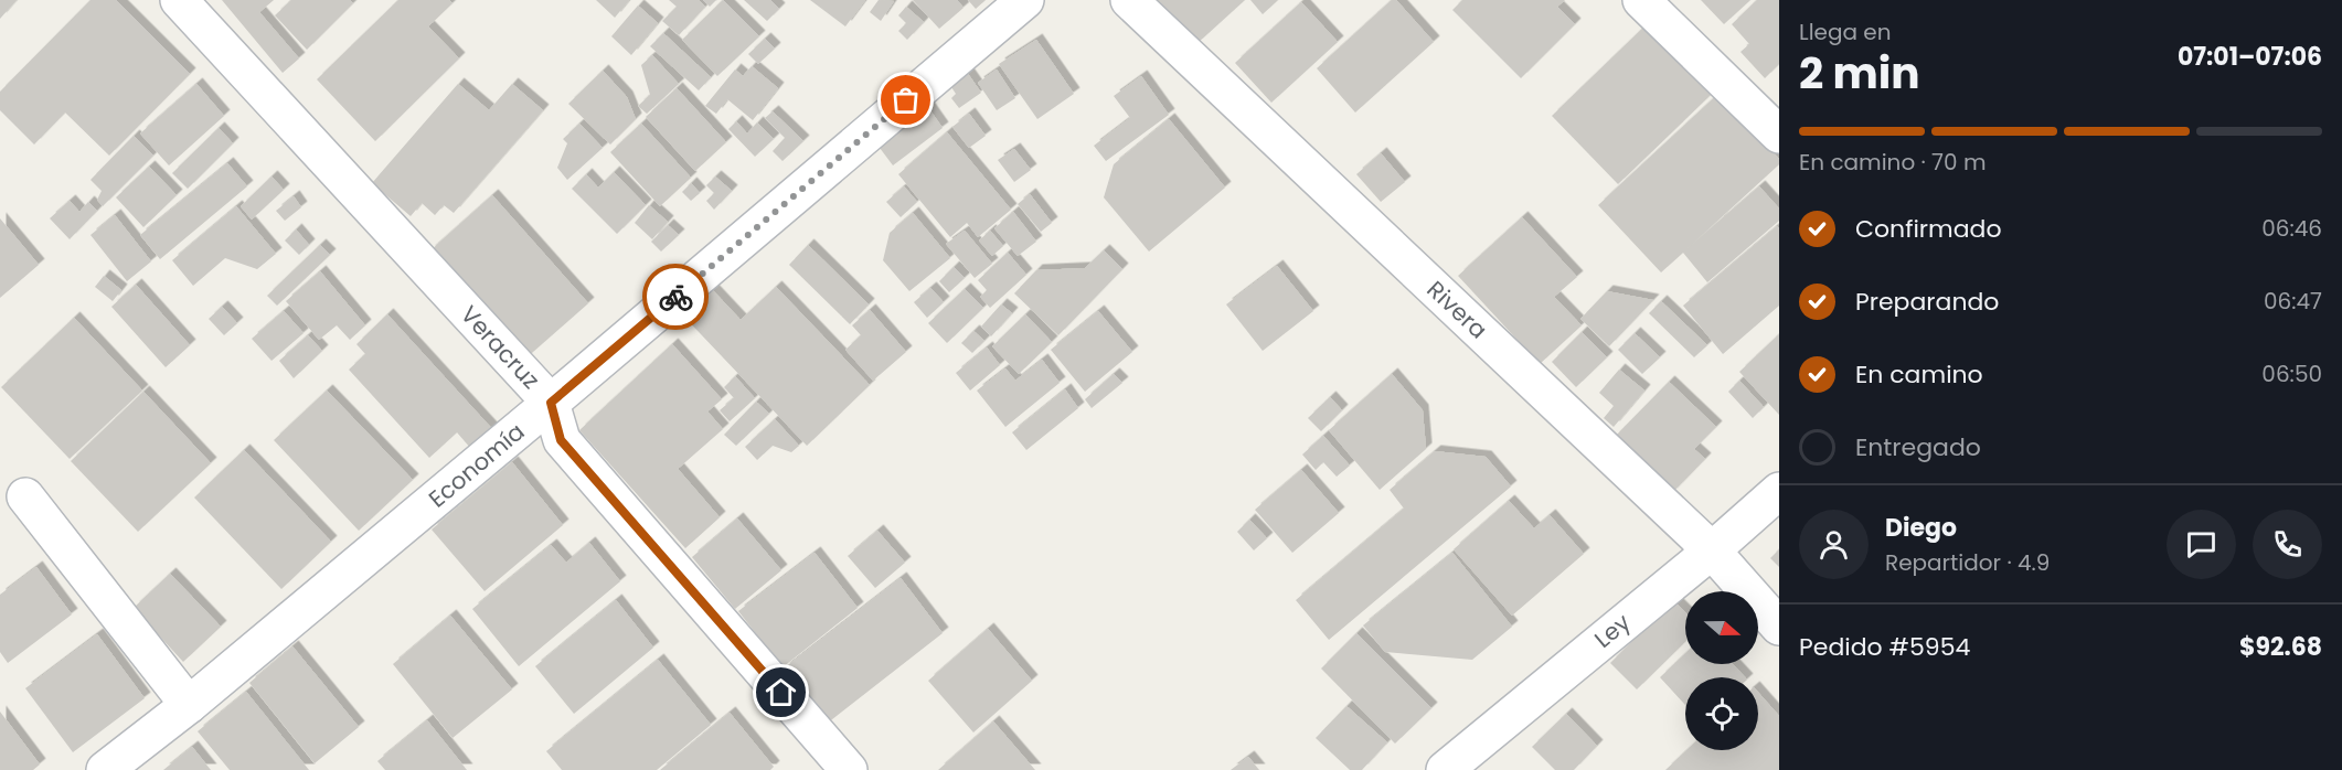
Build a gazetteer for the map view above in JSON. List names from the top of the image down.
{
  "streets": {
    "street": [
      "Rivera",
      "Veracruz",
      "Economía",
      "Ley"
    ]
  },
  "crossings": [
    ["Rivera", "Ley"],
    ["Veracruz", "Economía"]
  ],
  "north": "right",
  "page": {
    "heading": ["2 min", "Llega en", "07:01–07:06"],
    "panel": [
      "Diego",
      "Repartidor · 4.9",
      "Pedido #5954",
      "$92.68"
    ],
    "bar": "En camino · 70 m",
    "list": [
      ["Confirmado", "06:46"],
      ["Preparando", "06:47"],
      ["En camino", "06:50"],
      "Entregado"
    ]
  }
}
